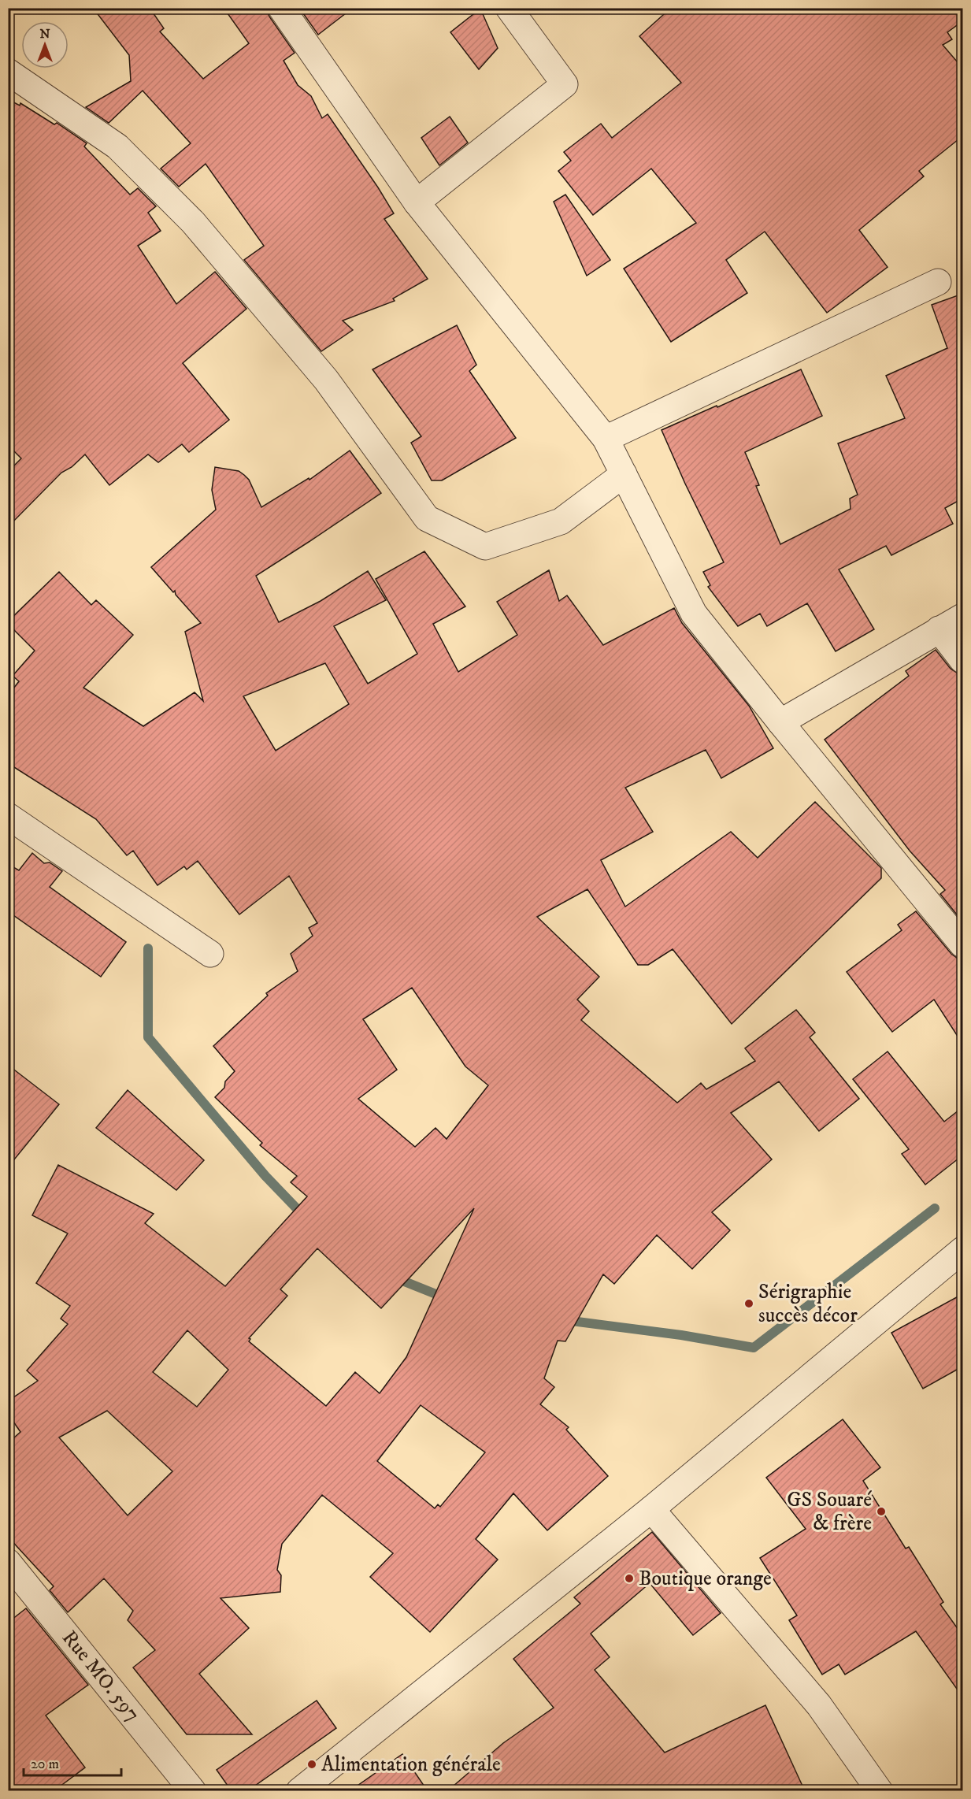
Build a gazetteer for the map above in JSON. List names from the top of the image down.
{
  "streets": {
    "street": ["Rue MO. 597"]
  },
  "places": [
    "Sérigraphie succès décor",
    "GS Souaré & frère",
    "Boutique orange",
    "Alimentation générale"
  ],
  "scale_bar": "20 m",
  "north": "top"
}
